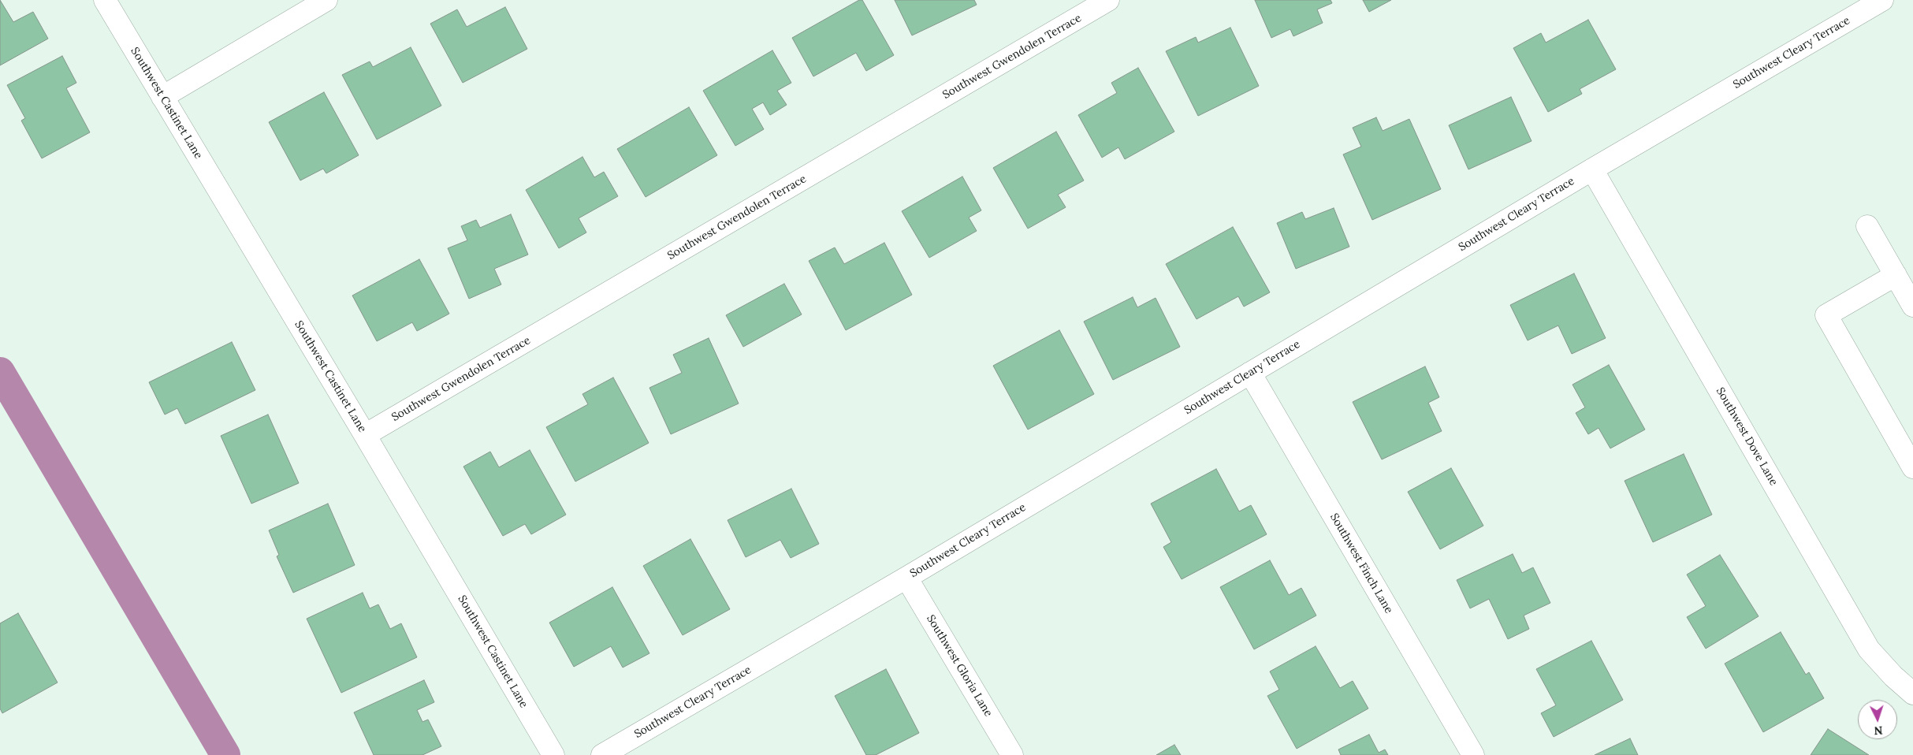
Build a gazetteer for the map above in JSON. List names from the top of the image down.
{
  "streets": {
    "street": [
      "Southwest Cleary Terrace",
      "Southwest Gwendolen Terrace",
      "Southwest Castinet Lane",
      "Southwest Dove Lane",
      "Southwest Finch Lane",
      "Southwest Gloria Lane"
    ]
  },
  "crossings": [
    ["Southwest Cleary Terrace", "Southwest Dove Lane"],
    ["Southwest Cleary Terrace", "Southwest Finch Lane"],
    ["Southwest Cleary Terrace", "Southwest Gloria Lane"],
    ["Southwest Gwendolen Terrace", "Southwest Castinet Lane"]
  ],
  "north": "bottom"
}
